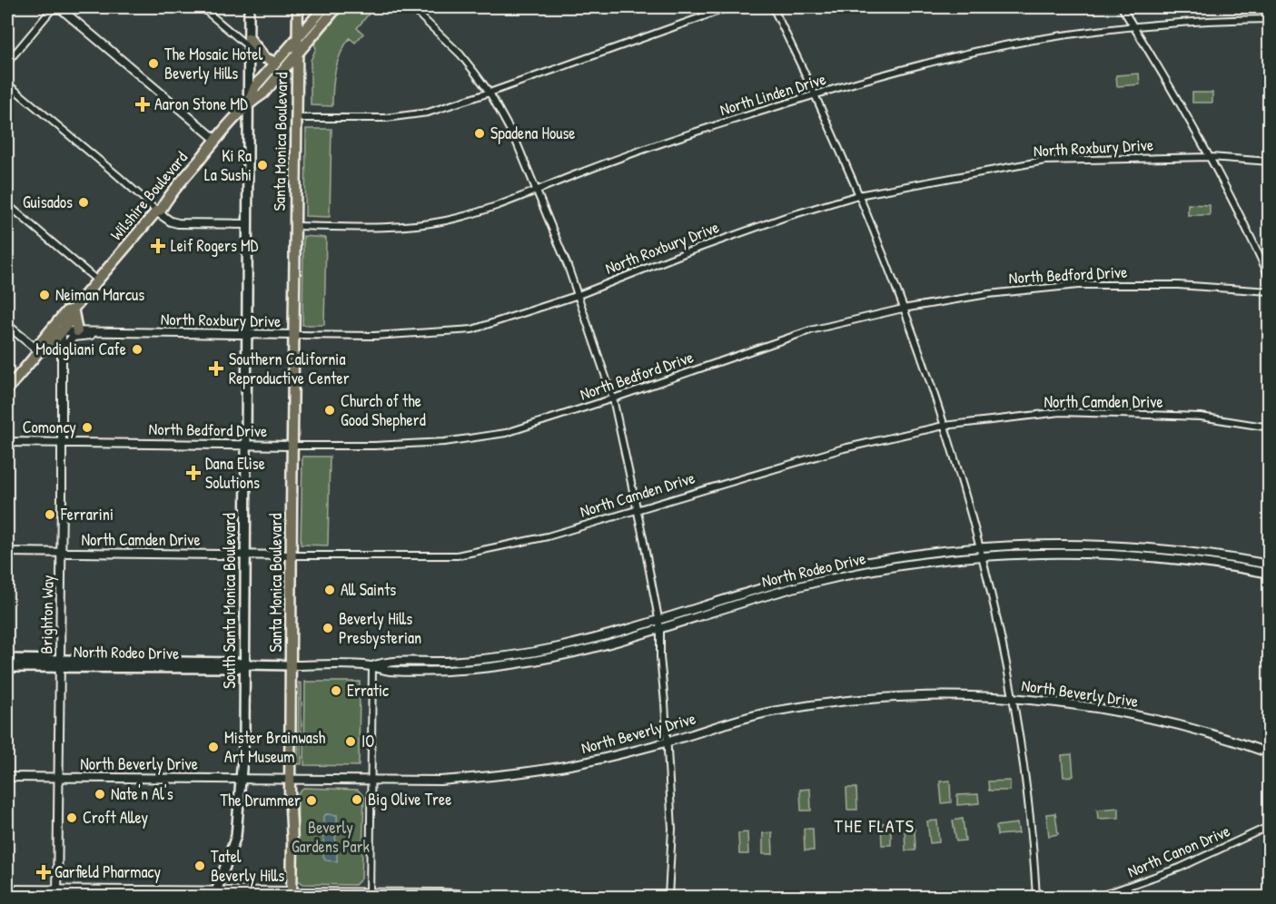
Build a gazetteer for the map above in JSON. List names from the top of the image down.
{
  "streets": {
    "main road": [
      "Santa Monica Boulevard",
      "Wilshire Boulevard",
      "North Rodeo Drive",
      "South Santa Monica Boulevard"
    ],
    "street": [
      "North Linden Drive",
      "North Roxbury Drive",
      "North Bedford Drive",
      "North Camden Drive",
      "Brighton Way",
      "North Beverly Drive",
      "North Canon Drive"
    ]
  },
  "crossings": [
    ["North Linden Drive", "Santa Monica Boulevard"],
    ["Santa Monica Boulevard", "North Roxbury Drive"],
    ["Santa Monica Boulevard", "Wilshire Boulevard"],
    ["Santa Monica Boulevard", "North Bedford Drive"],
    ["Santa Monica Boulevard", "North Camden Drive"],
    ["Santa Monica Boulevard", "North Rodeo Drive"],
    ["Santa Monica Boulevard", "North Beverly Drive"],
    ["North Roxbury Drive", "Wilshire Boulevard"],
    ["North Roxbury Drive", "South Santa Monica Boulevard"],
    ["North Roxbury Drive", "Brighton Way"],
    ["Wilshire Boulevard", "South Santa Monica Boulevard"],
    ["Wilshire Boulevard", "Brighton Way"],
    ["North Bedford Drive", "South Santa Monica Boulevard"],
    ["North Bedford Drive", "Brighton Way"],
    ["North Camden Drive", "South Santa Monica Boulevard"],
    ["North Camden Drive", "Brighton Way"],
    ["North Rodeo Drive", "South Santa Monica Boulevard"],
    ["North Rodeo Drive", "Brighton Way"],
    ["South Santa Monica Boulevard", "North Beverly Drive"],
    ["Brighton Way", "North Beverly Drive"]
  ],
  "districts": ["THE FLATS"],
  "parks": ["Beverly Gardens Park"],
  "places": {
    "other": [
      "The Mosaic Hotel Beverly Hills",
      "Spadena House",
      "Ki Ra La Sushi",
      "Guisados",
      "Neiman Marcus",
      "Modigliani Cafe",
      "Church of the Good Shepherd",
      "Comoncy",
      "Ferrarini",
      "All Saints",
      "Beverly Hills Presbysterian",
      "Erratic",
      "IO",
      "Mister Brainwash Art Museum",
      "Nate'n Al's",
      "Big Olive Tree",
      "The Drummer",
      "Croft Alley",
      "Tatel Beverly Hills"
    ],
    "health": [
      "Aaron Stone MD",
      "Leif Rogers MD",
      "Southern California Reproductive Center",
      "Dana Elise Solutions",
      "Garfield Pharmacy"
    ]
  }
}
